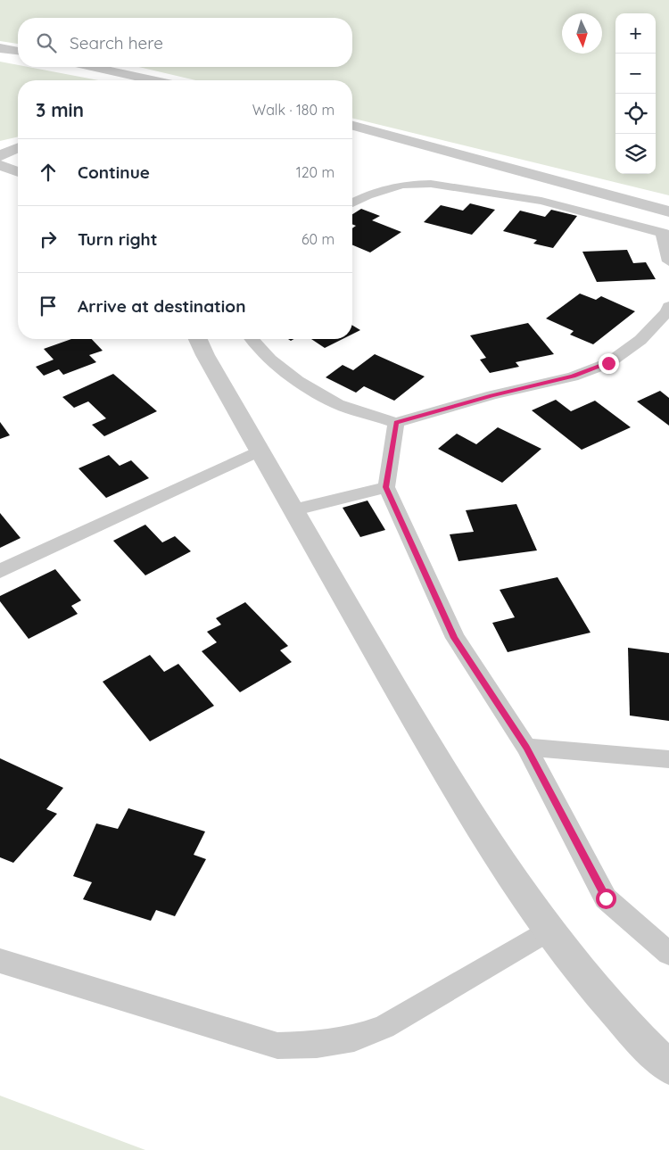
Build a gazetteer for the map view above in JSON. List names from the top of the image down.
{
  "north": "bottom",
  "page": {
    "map_buttons": ["+", "−"],
    "search": "Search here",
    "heading": ["3 min", "Walk · 180 m"],
    "list": [
      ["Continue", "120 m"],
      ["Turn right", "60 m"],
      "Arrive at destination"
    ]
  }
}
